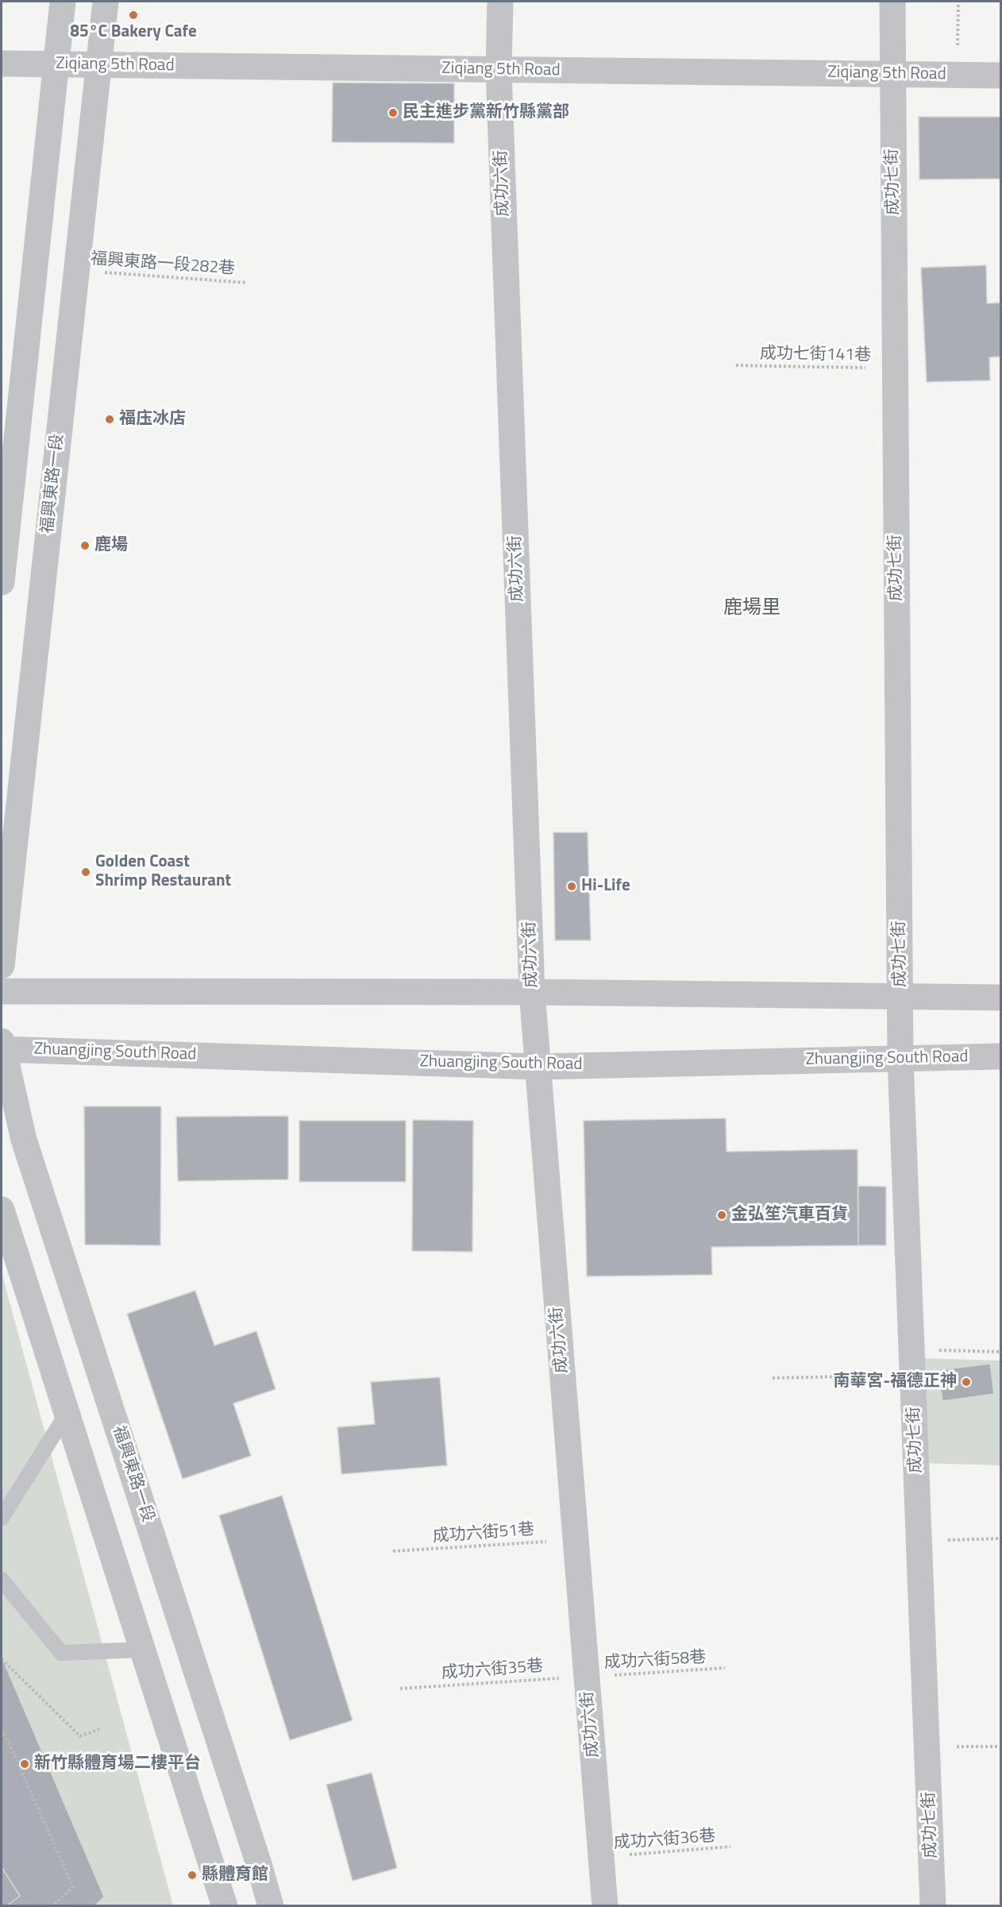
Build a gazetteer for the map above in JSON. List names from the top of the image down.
{
  "streets": {
    "street": [
      "Ziqiang 5th Road",
      "成功七街",
      "成功六街",
      "福興東路一段",
      "Zhuangjing South Road"
    ],
    "path": [
      "福興東路一段282巷",
      "成功七街141巷",
      "成功六街51巷",
      "成功六街58巷",
      "成功六街35巷",
      "成功六街36巷"
    ]
  },
  "crossings": [
    ["Ziqiang 5th Road", "成功七街"],
    ["Ziqiang 5th Road", "成功六街"],
    ["Ziqiang 5th Road", "福興東路一段"],
    ["成功七街", "成功七街141巷"],
    ["成功七街", "Zhuangjing South Road"],
    ["成功六街", "Zhuangjing South Road"],
    ["成功六街", "成功六街51巷"],
    ["成功六街", "成功六街58巷"],
    ["成功六街", "成功六街35巷"],
    ["成功六街", "成功六街36巷"],
    ["福興東路一段282巷", "福興東路一段"],
    ["福興東路一段", "Zhuangjing South Road"],
    ["成功六街58巷", "成功六街35巷"]
  ],
  "districts": ["鹿場里"],
  "places": [
    "85°C Bakery Cafe",
    "民主進步黨新竹縣黨部",
    "福庒冰店",
    "鹿場",
    "Golden Coast Shrimp Restaurant",
    "Hi-Life",
    "金弘笙汽車百貨",
    "南華宮-福德正神",
    "新竹縣體育場二樓平台",
    "縣體育館"
  ]
}
